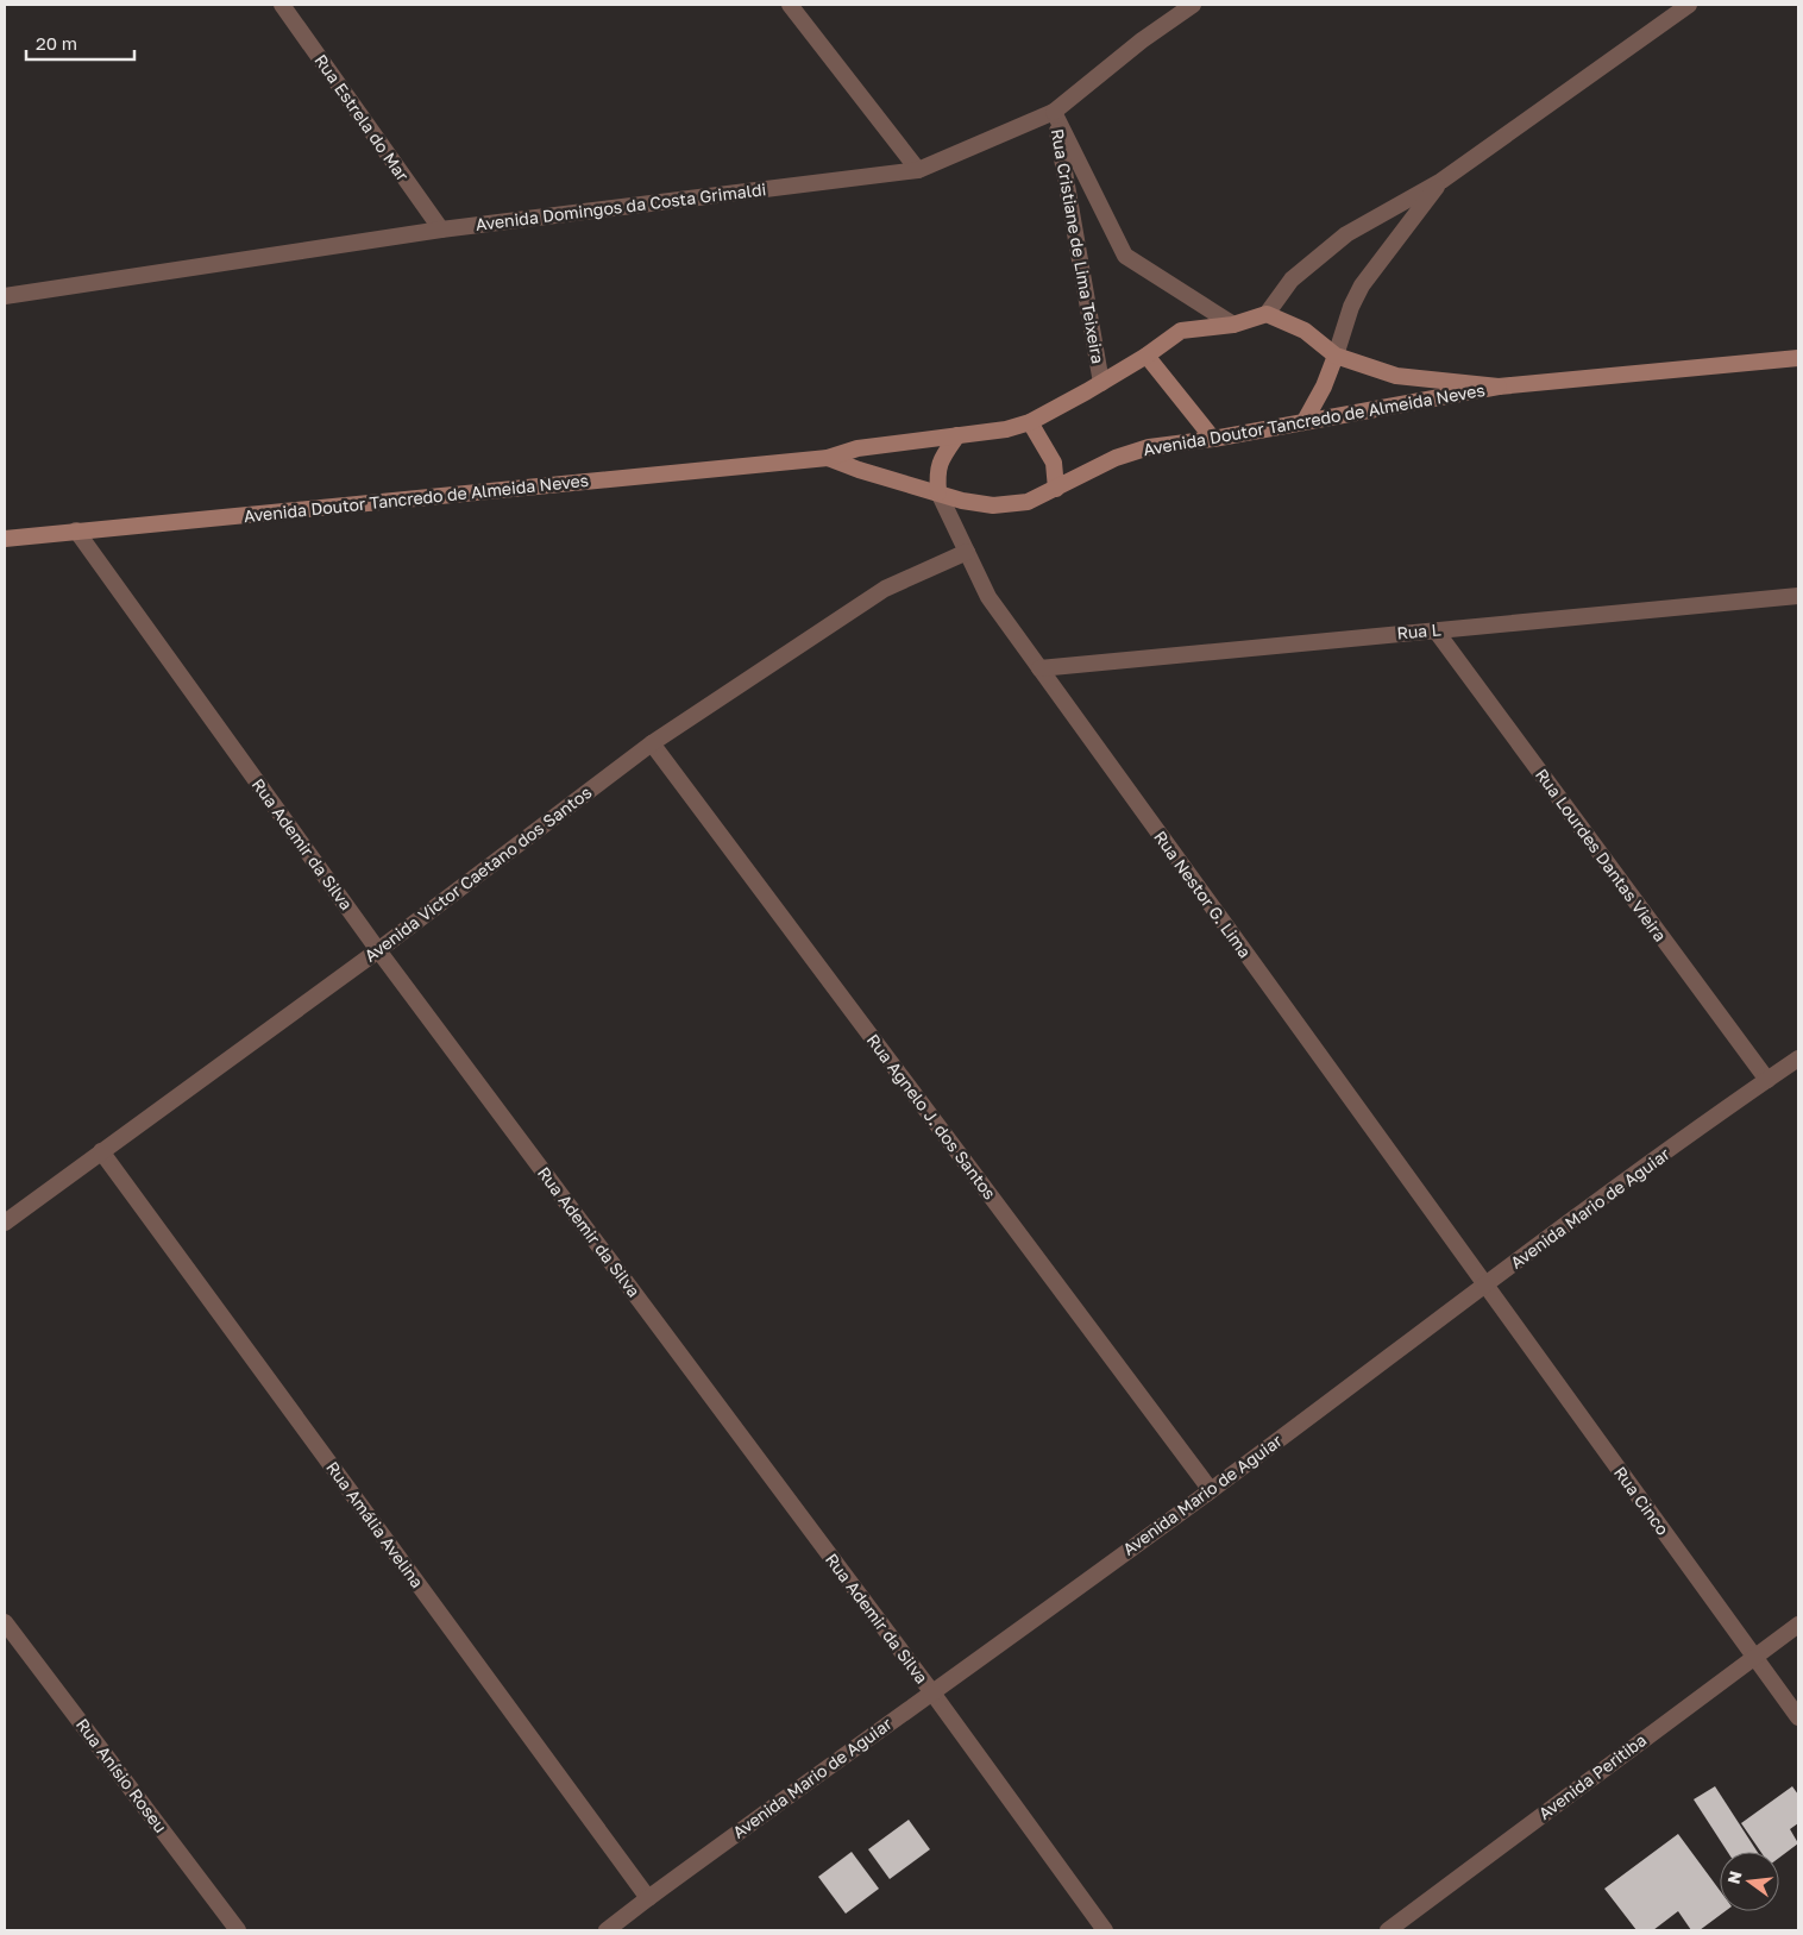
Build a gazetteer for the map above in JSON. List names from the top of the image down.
{
  "streets": {
    "main road": ["Avenida Doutor Tancredo de Almeida Neves"],
    "street": [
      "Rua Estrela do Mar",
      "Avenida Domingos da Costa Grimaldi",
      "Rua Cristiane de Lima Teixeira",
      "Rua L",
      "Rua Ademir da Silva",
      "Rua Lourdes Dantas Vieira",
      "Avenida Victor Caetano dos Santos",
      "Rua Nestor G. Lima",
      "Rua Agnelo J. dos Santos",
      "Avenida Mario de Aguiar",
      "Rua Cinco",
      "Rua Amália Avelina",
      "Rua Anísio Roseu",
      "Avenida Peritiba"
    ]
  },
  "crossings": [
    ["Rua Estrela do Mar", "Avenida Domingos da Costa Grimaldi"],
    ["Avenida Domingos da Costa Grimaldi", "Rua Cristiane de Lima Teixeira"],
    ["Rua Cristiane de Lima Teixeira", "Avenida Doutor Tancredo de Almeida Neves"],
    ["Avenida Doutor Tancredo de Almeida Neves", "Rua Ademir da Silva"],
    ["Avenida Doutor Tancredo de Almeida Neves", "Rua Nestor G. Lima"],
    ["Rua L", "Rua Lourdes Dantas Vieira"],
    ["Rua L", "Rua Nestor G. Lima"],
    ["Rua Ademir da Silva", "Avenida Victor Caetano dos Santos"],
    ["Rua Ademir da Silva", "Avenida Mario de Aguiar"],
    ["Rua Lourdes Dantas Vieira", "Avenida Mario de Aguiar"],
    ["Avenida Victor Caetano dos Santos", "Rua Nestor G. Lima"],
    ["Avenida Victor Caetano dos Santos", "Rua Agnelo J. dos Santos"],
    ["Avenida Victor Caetano dos Santos", "Rua Amália Avelina"],
    ["Rua Nestor G. Lima", "Avenida Mario de Aguiar"],
    ["Rua Nestor G. Lima", "Rua Cinco"],
    ["Rua Agnelo J. dos Santos", "Avenida Mario de Aguiar"],
    ["Avenida Mario de Aguiar", "Rua Cinco"],
    ["Avenida Mario de Aguiar", "Rua Amália Avelina"],
    ["Rua Cinco", "Avenida Peritiba"]
  ],
  "scale_bar": "20 m",
  "north": "left"
}
